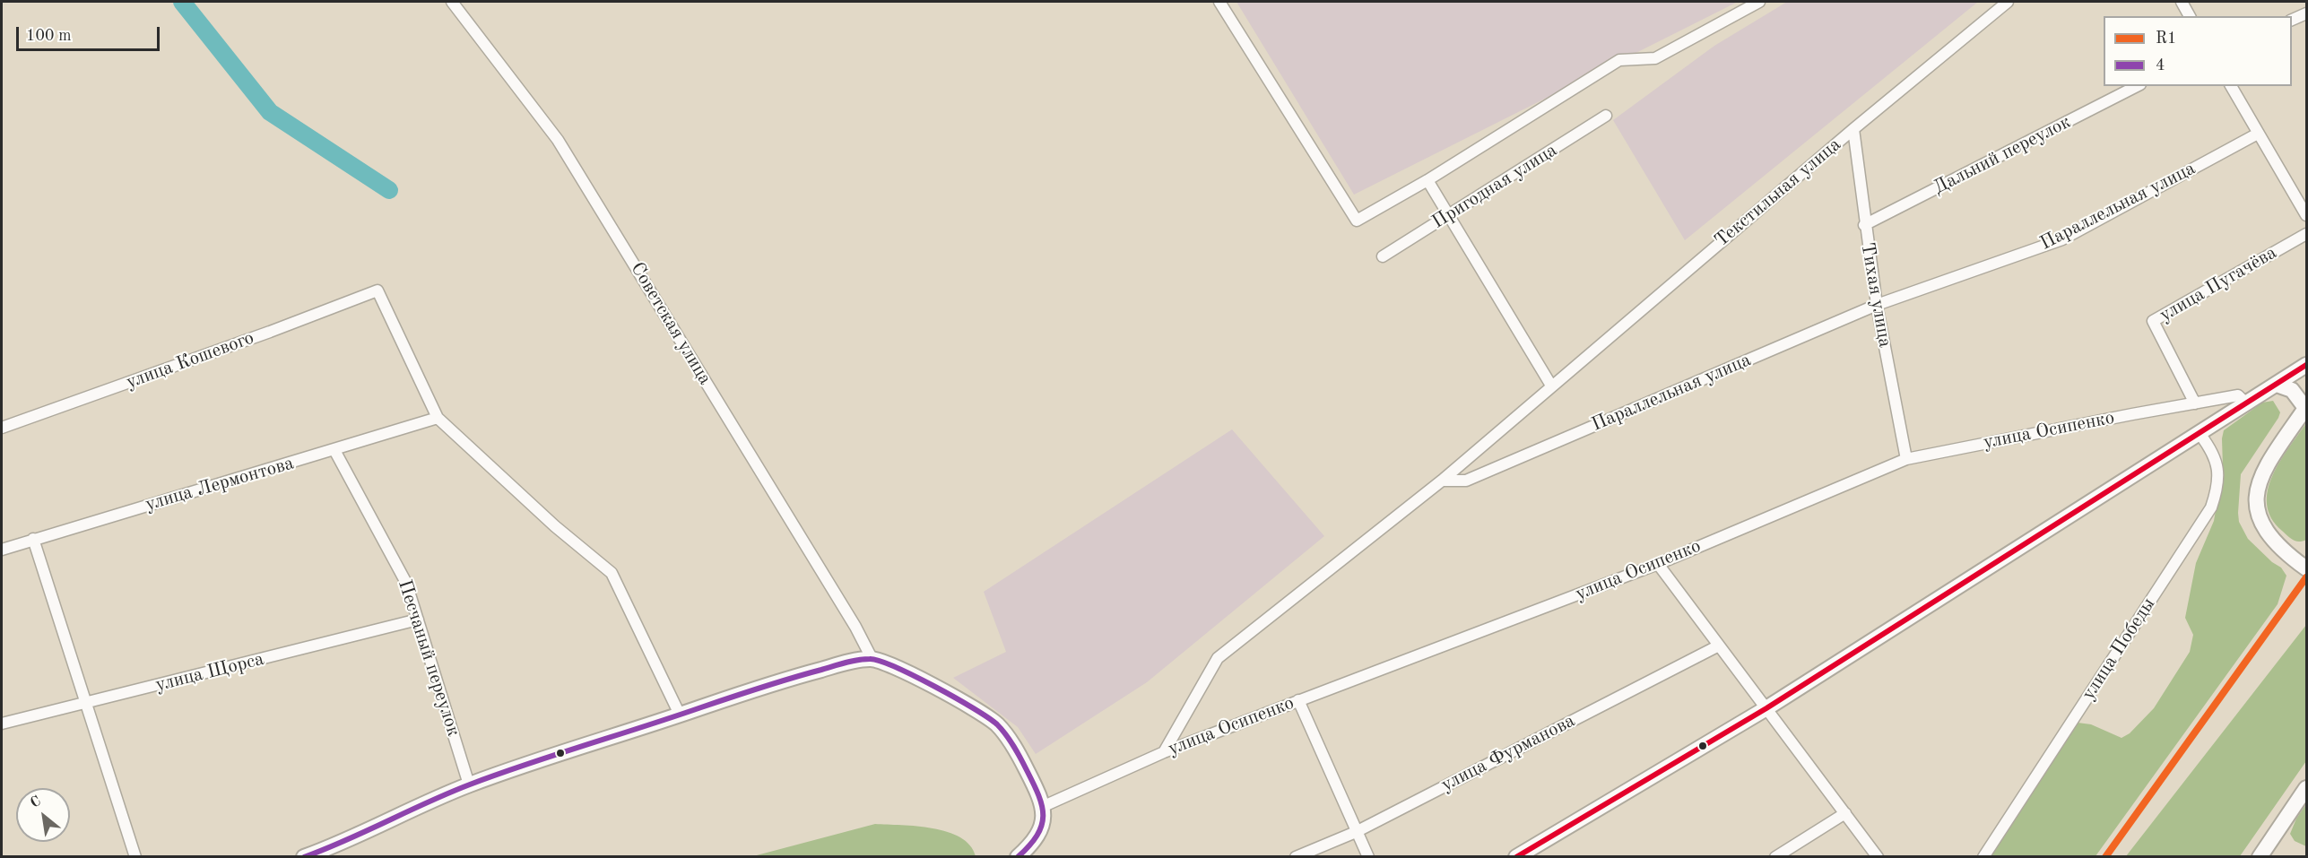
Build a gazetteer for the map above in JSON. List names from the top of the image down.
{
  "streets": {
    "street": [
      "Дальний переулок",
      "Пригодная улица",
      "Текстильная улица",
      "Параллельная улица",
      "улица Пугачёва",
      "Тихая улица",
      "Советская улица",
      "улица Кошевого",
      "улица Осипенко",
      "улица Лермонтова",
      "улица Победы",
      "Песчаный переулок",
      "улица Щорса",
      "улица Фурманова"
    ]
  },
  "crossings": [
    ["Дальний переулок", "Тихая улица"],
    ["Текстильная улица", "Параллельная улица"],
    ["Текстильная улица", "Тихая улица"],
    ["Параллельная улица", "Тихая улица"],
    ["улица Пугачёва", "улица Осипенко"],
    ["Тихая улица", "улица Осипенко"],
    ["улица Кошевого", "улица Лермонтова"],
    ["улица Лермонтова", "Песчаный переулок"],
    ["Песчаный переулок", "улица Щорса"]
  ],
  "lines": ["transit line R1", "transit line 4"],
  "legend": ["R1", "4"],
  "scale_bar": "100 m",
  "north": "top left"
}
